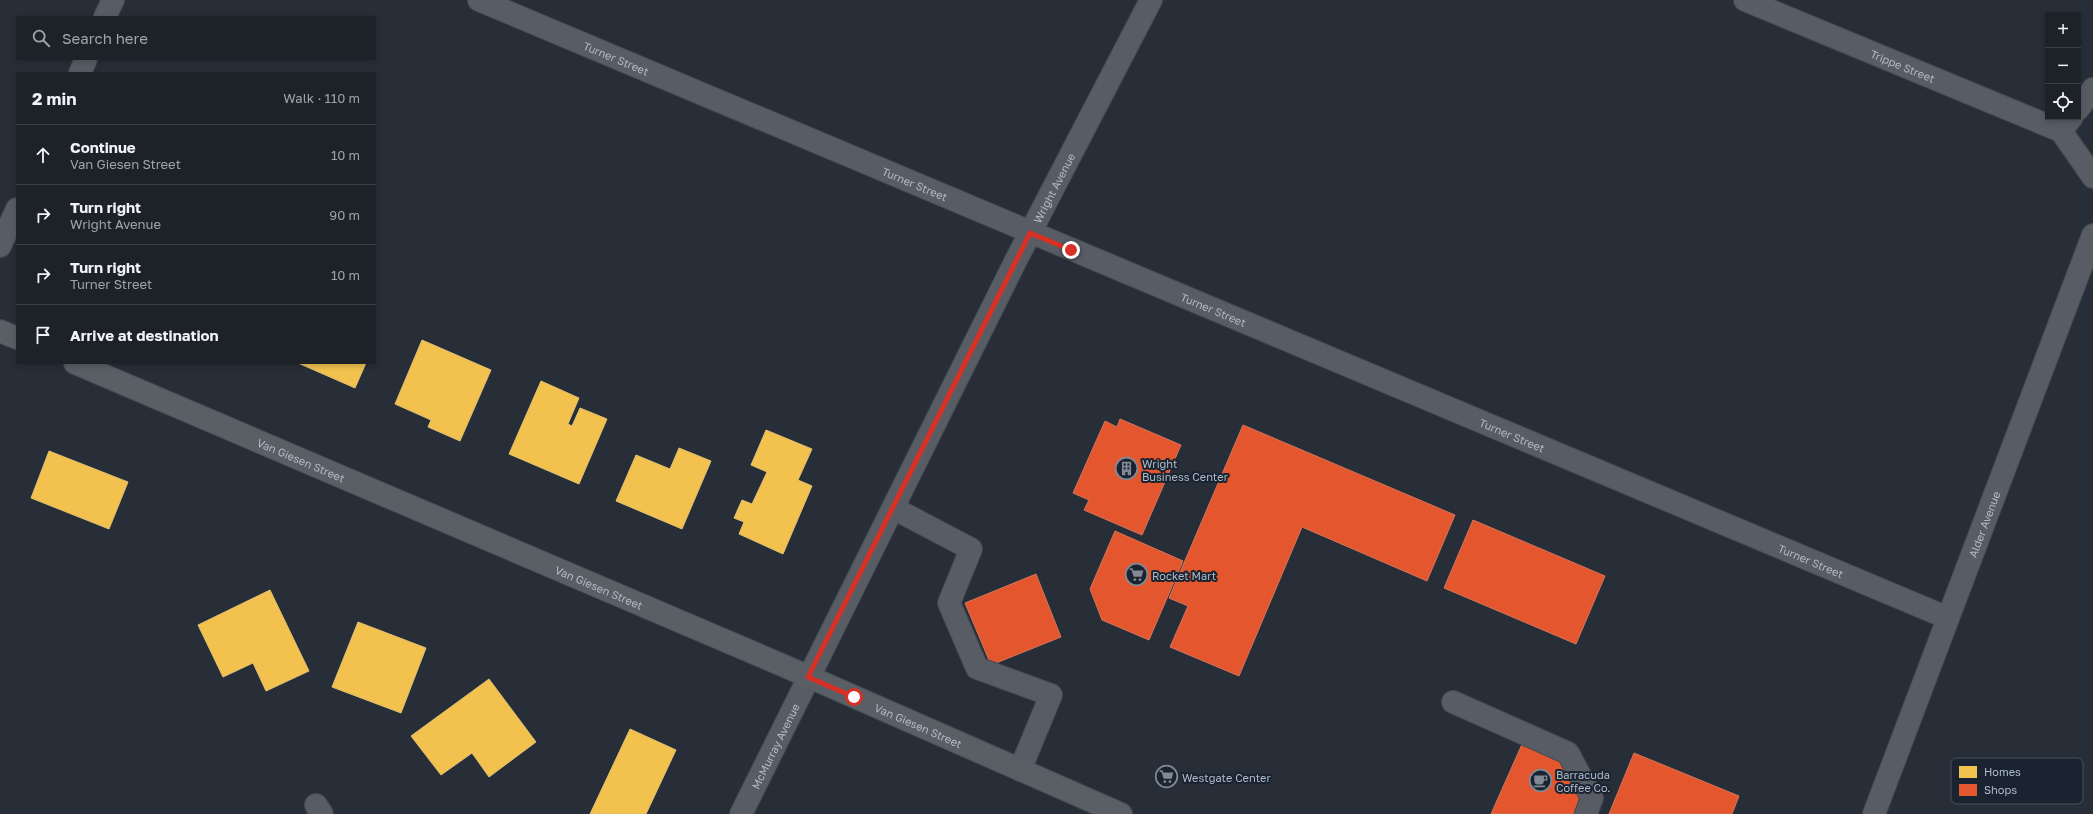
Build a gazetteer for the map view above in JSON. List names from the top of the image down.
{
  "streets": {
    "main road": ["Van Giesen Street"],
    "street": [
      "Turner Street",
      "Trippe Street",
      "Wright Avenue",
      "Alder Avenue",
      "McMurray Avenue"
    ]
  },
  "crossings": [
    ["Turner Street", "Wright Avenue"],
    ["Turner Street", "Alder Avenue"],
    ["Wright Avenue", "Van Giesen Street"],
    ["Wright Avenue", "McMurray Avenue"],
    ["Van Giesen Street", "McMurray Avenue"]
  ],
  "places": {
    "building": ["Wright Business Center"],
    "supermarket": ["Rocket Mart", "Westgate Center"],
    "cafe": ["Barracuda Coffee Co."]
  },
  "legend": ["Homes", "Shops"],
  "page": {
    "map_buttons": ["+", "−"],
    "search": "Search here",
    "heading": ["2 min", "Walk · 110 m"],
    "list": [
      ["Continue", "Van Giesen Street", "10 m"],
      ["Turn right", "Wright Avenue", "90 m"],
      ["Turn right", "Turner Street", "10 m"],
      "Arrive at destination"
    ]
  }
}
